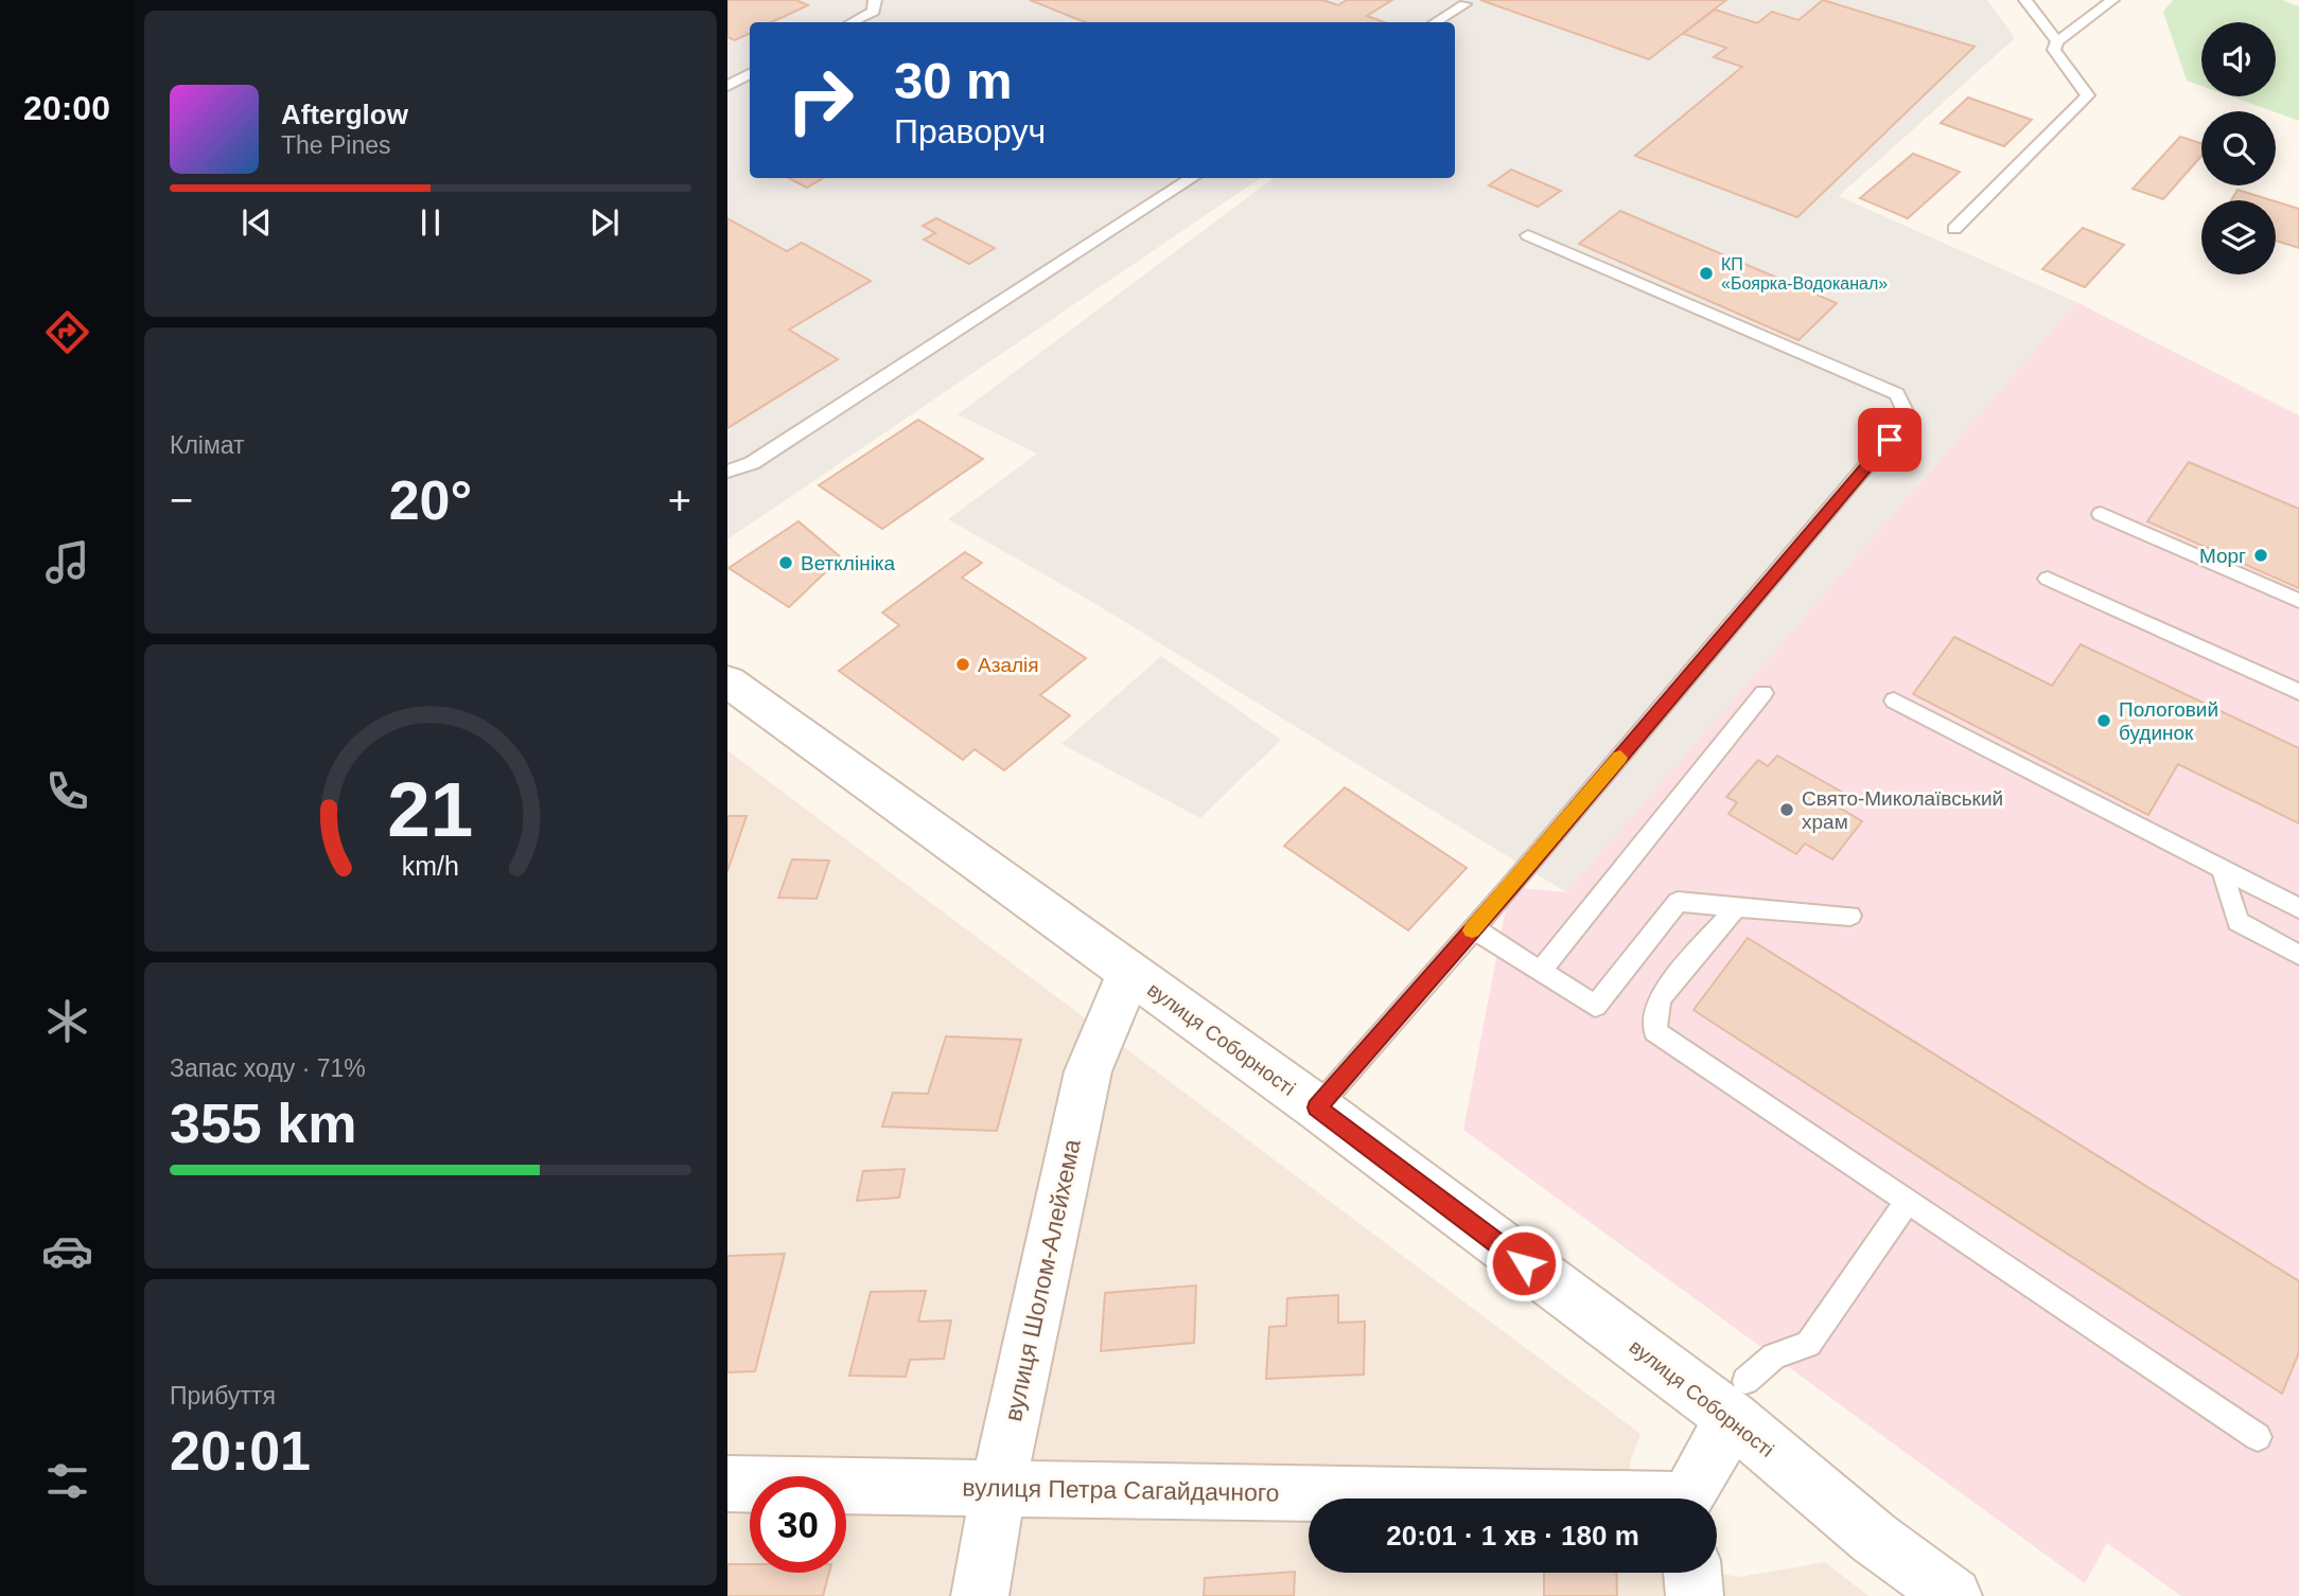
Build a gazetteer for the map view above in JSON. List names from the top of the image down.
{
  "streets": {
    "street": ["вулиця Соборності", "вулиця Шолом-Алейхема", "вулиця Петра Сагайдачного"]
  },
  "crossings": [
    ["вулиця Соборності", "вулиця Шолом-Алейхема"],
    ["вулиця Соборності", "вулиця Петра Сагайдачного"],
    ["вулиця Шолом-Алейхема", "вулиця Петра Сагайдачного"]
  ],
  "places": [
    "КП «Боярка-Водоканал»",
    "Морг",
    "Ветклініка",
    "Азалія",
    "Пологовий будинок",
    "Свято-Миколаївський храм"
  ],
  "page": {
    "tabs": "20:00",
    "turn": ["30 m", "Праворуч"],
    "song": ["Afterglow", "The Pines"],
    "tile": [
      "Клімат",
      ["Запас ходу · 71%", "355 km"],
      ["Прибуття", "20:01"]
    ],
    "heat": ["−", "20°", "+"],
    "limit": "30",
    "trip": "20:01 · 1 хв · 180 m",
    "gauge": ["21", "km/h"]
  }
}
